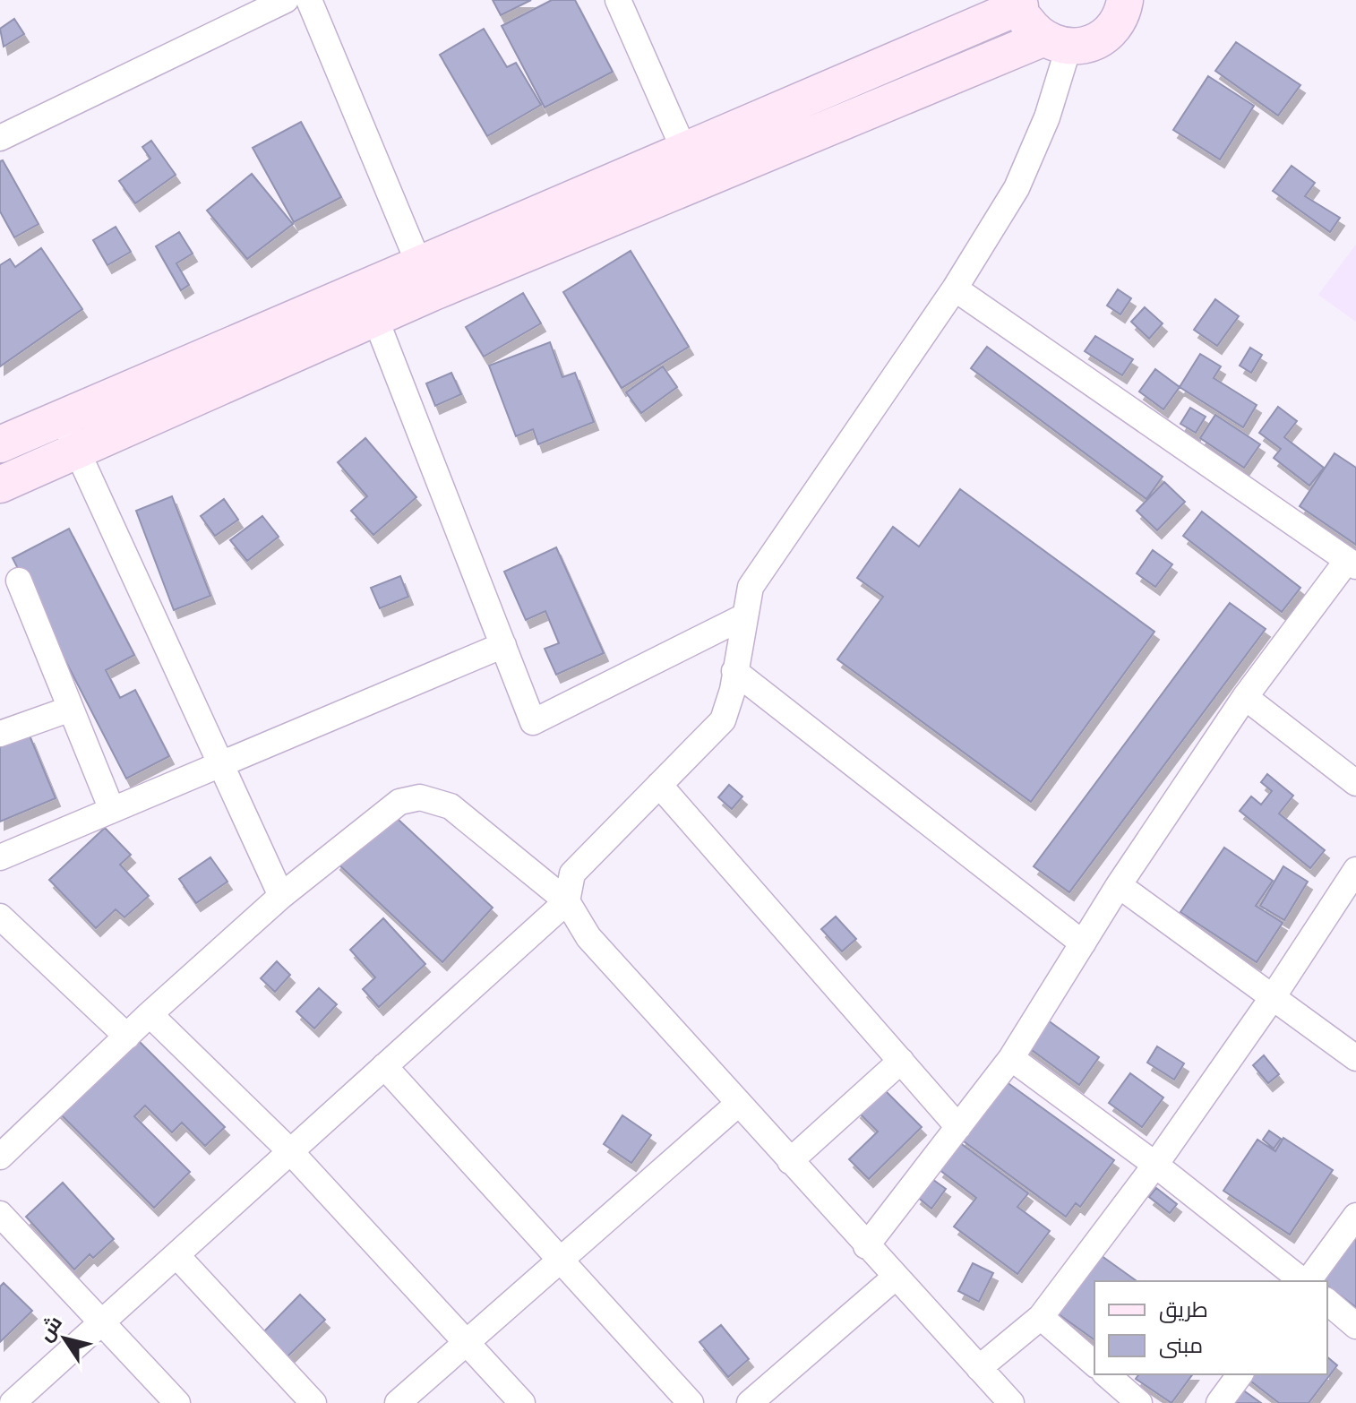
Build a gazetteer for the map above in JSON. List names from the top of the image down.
{
  "legend": ["طريق", "مبنى"],
  "north": "top left"
}
